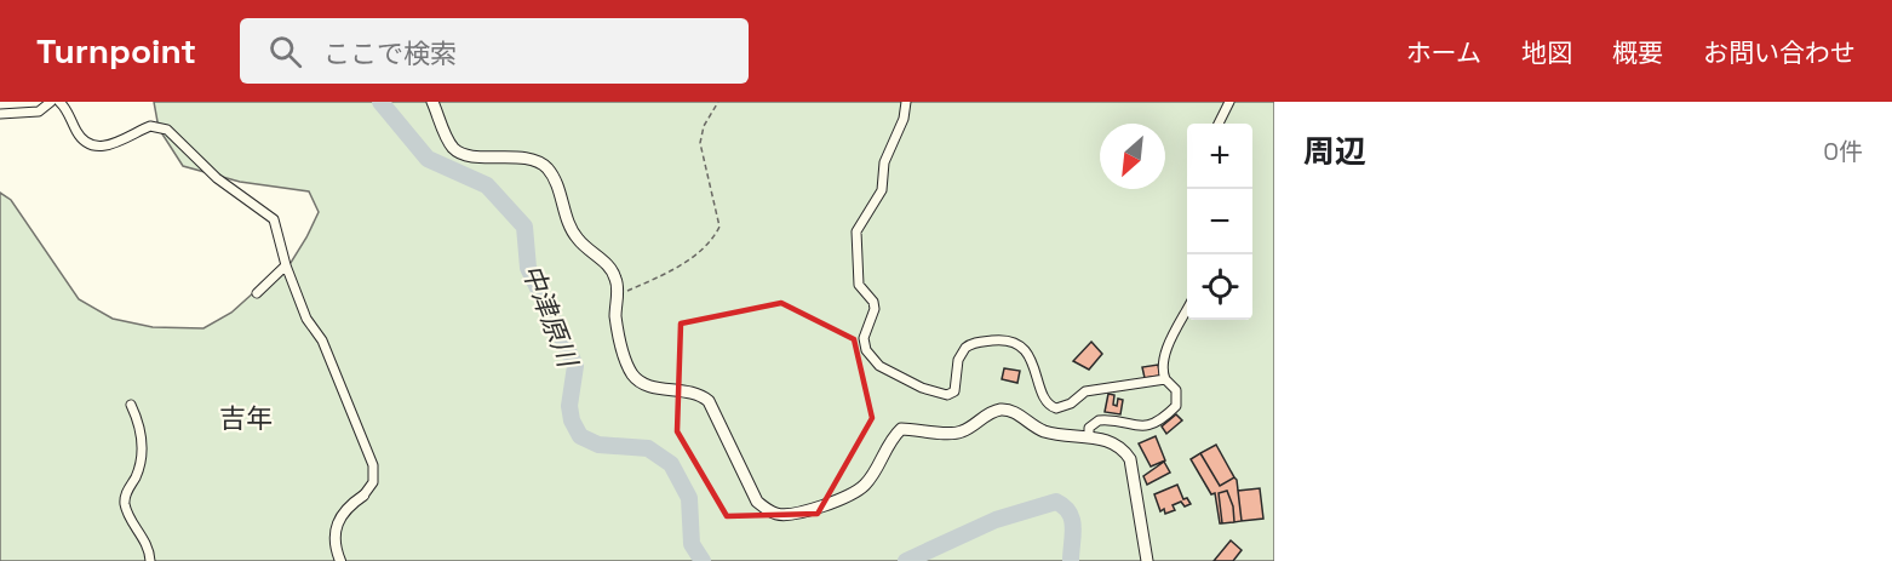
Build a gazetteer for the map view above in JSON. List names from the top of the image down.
{
  "districts": ["吉年"],
  "water": ["中津原川"],
  "north": "bottom left",
  "page": {
    "header": "Turnpoint",
    "search": "ここで検索",
    "nav": [
      "ホーム",
      "地図",
      "概要",
      "お問い合わせ"
    ],
    "heading": ["周辺", "0件"],
    "map_buttons": ["+", "−"]
  }
}
